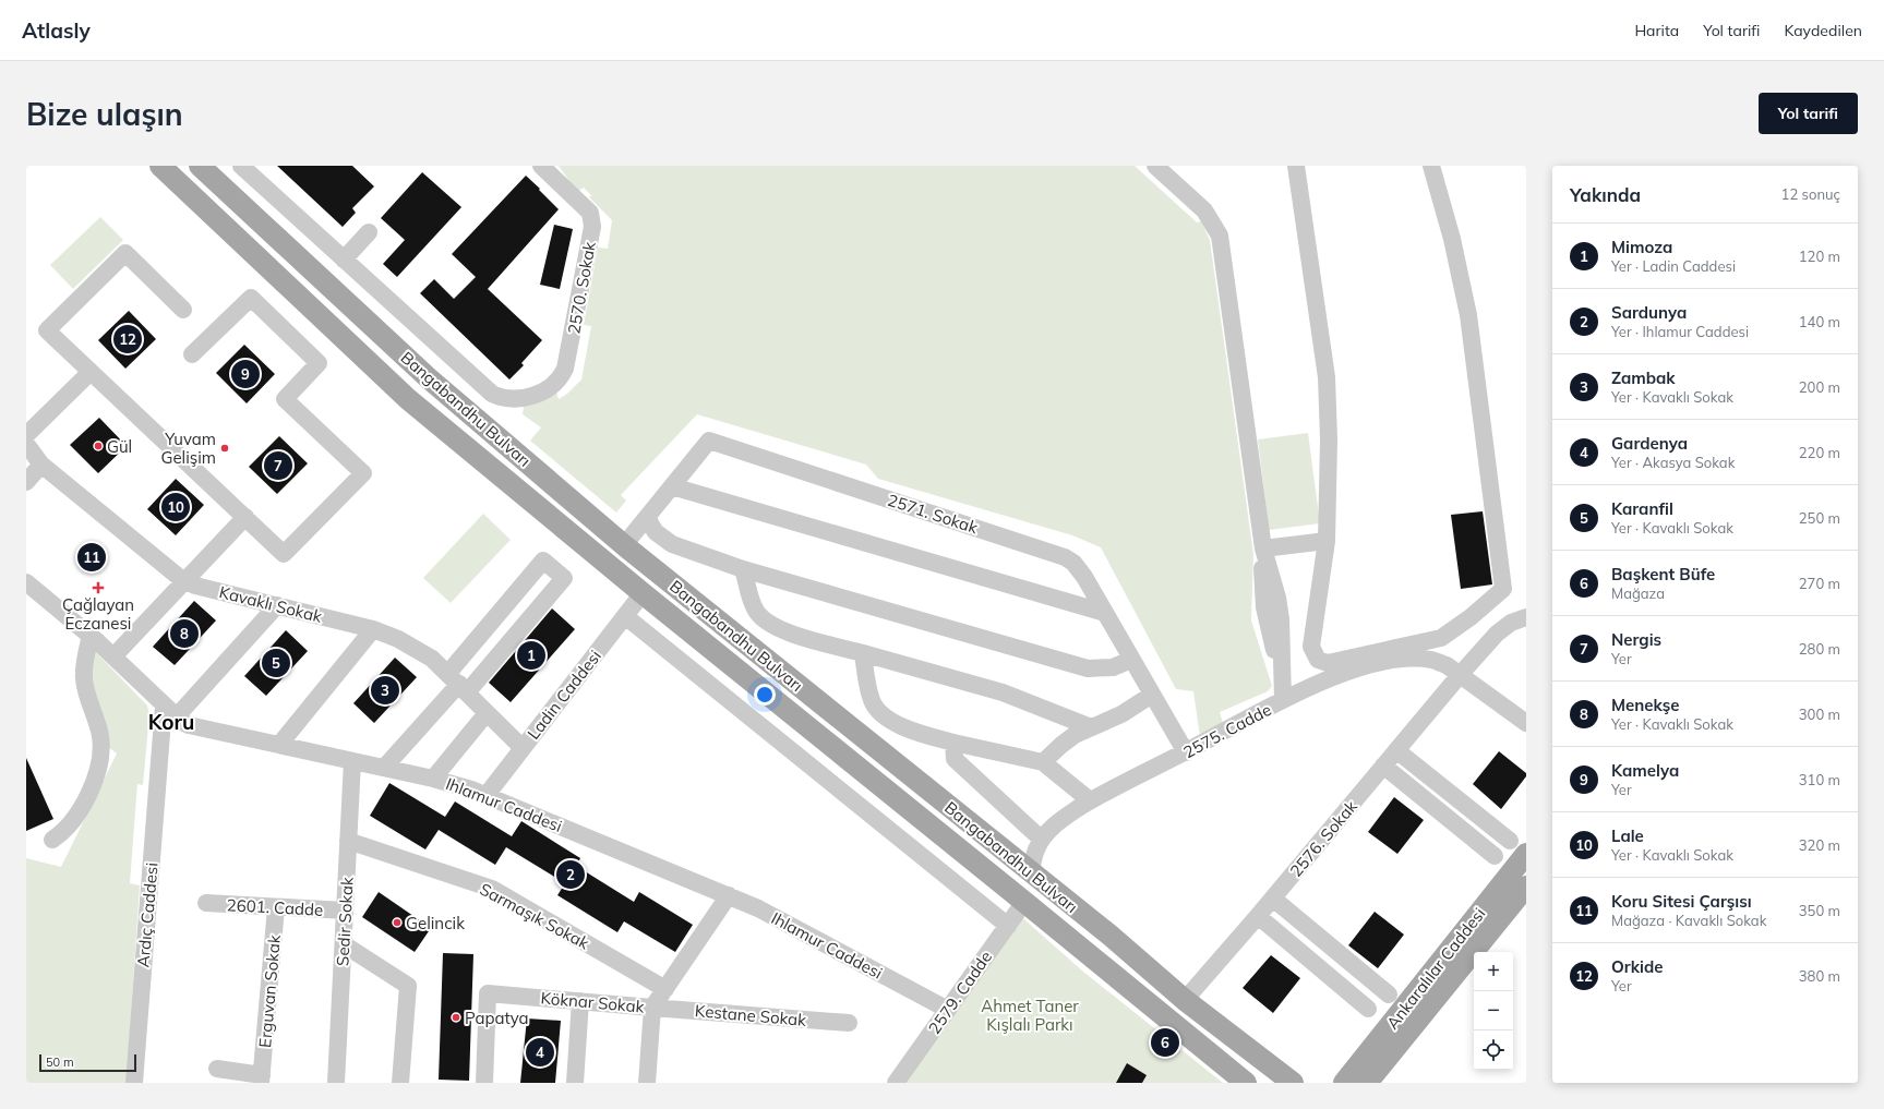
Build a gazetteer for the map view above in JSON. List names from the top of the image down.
{
  "streets": {
    "main road": ["Bangabandhu Bulvarı", "Ankaralılar Caddesi"],
    "street": [
      "2570. Sokak",
      "2571. Sokak",
      "Kavaklı Sokak",
      "Ladin Caddesi",
      "2575. Cadde",
      "Ihlamur Caddesi",
      "2576. Sokak",
      "2601. Cadde",
      "Ardıç Caddesi",
      "Sarmaşık Sokak",
      "Sedir Sokak",
      "Erguvan Sokak",
      "2579. Cadde",
      "Köknar Sokak",
      "Kestane Sokak"
    ]
  },
  "crossings": [
    ["Bangabandhu Bulvarı", "2571. Sokak"],
    ["Bangabandhu Bulvarı", "Ladin Caddesi"],
    ["Bangabandhu Bulvarı", "2575. Cadde"],
    ["Bangabandhu Bulvarı", "2576. Sokak"],
    ["Bangabandhu Bulvarı", "2579. Cadde"],
    ["2571. Sokak", "2575. Cadde"],
    ["Kavaklı Sokak", "Ladin Caddesi"],
    ["Ladin Caddesi", "Ihlamur Caddesi"],
    ["2575. Cadde", "2576. Sokak"],
    ["Ihlamur Caddesi", "Ardıç Caddesi"],
    ["Ihlamur Caddesi", "Sedir Sokak"],
    ["Ihlamur Caddesi", "2579. Cadde"],
    ["Ihlamur Caddesi", "Köknar Sokak"],
    ["2601. Cadde", "Sedir Sokak"],
    ["2601. Cadde", "Erguvan Sokak"],
    ["Sarmaşık Sokak", "Sedir Sokak"],
    ["Sarmaşık Sokak", "Köknar Sokak"],
    ["Köknar Sokak", "Kestane Sokak"]
  ],
  "districts": ["Koru"],
  "parks": ["Ahmet Taner Kışlalı Parkı"],
  "places": {
    "other": [
      "Gül",
      "Yuvam Gelişim",
      "Gelincik",
      "Papatya"
    ],
    "health": ["Çağlayan Eczanesi"]
  },
  "scale_bar": "50 m",
  "page": {
    "header": "Atlasly",
    "nav": ["Harita", "Yol tarifi", "Kaydedilen"],
    "buttons": "Yol tarifi",
    "title": "Bize ulaşın",
    "heading": ["Yakında", "12 sonuç"],
    "list": [
      {
        "mark": "1",
        "name": "Mimoza",
        "note": "Yer · Ladin Caddesi",
        "value": "120 m"
      },
      {
        "mark": "2",
        "name": "Sardunya",
        "note": "Yer · Ihlamur Caddesi",
        "value": "140 m"
      },
      {
        "mark": "3",
        "name": "Zambak",
        "note": "Yer · Kavaklı Sokak",
        "value": "200 m"
      },
      {
        "mark": "4",
        "name": "Gardenya",
        "note": "Yer · Akasya Sokak",
        "value": "220 m"
      },
      {
        "mark": "5",
        "name": "Karanfil",
        "note": "Yer · Kavaklı Sokak",
        "value": "250 m"
      },
      {
        "mark": "6",
        "name": "Başkent Büfe",
        "note": "Mağaza",
        "value": "270 m"
      },
      {
        "mark": "7",
        "name": "Nergis",
        "note": "Yer",
        "value": "280 m"
      },
      {
        "mark": "8",
        "name": "Menekşe",
        "note": "Yer · Kavaklı Sokak",
        "value": "300 m"
      },
      {
        "mark": "9",
        "name": "Kamelya",
        "note": "Yer",
        "value": "310 m"
      },
      {
        "mark": "10",
        "name": "Lale",
        "note": "Yer · Kavaklı Sokak",
        "value": "320 m"
      },
      {
        "mark": "11",
        "name": "Koru Sitesi Çarşısı",
        "note": "Mağaza · Kavaklı Sokak",
        "value": "350 m"
      },
      {
        "mark": "12",
        "name": "Orkide",
        "note": "Yer",
        "value": "380 m"
      }
    ],
    "pins": [
      "12",
      "9",
      "7",
      "10",
      "11",
      "8",
      "1",
      "5",
      "3",
      "2",
      "6",
      "4"
    ],
    "map_buttons": ["+", "−"],
    "scale": "50 m"
  }
}
